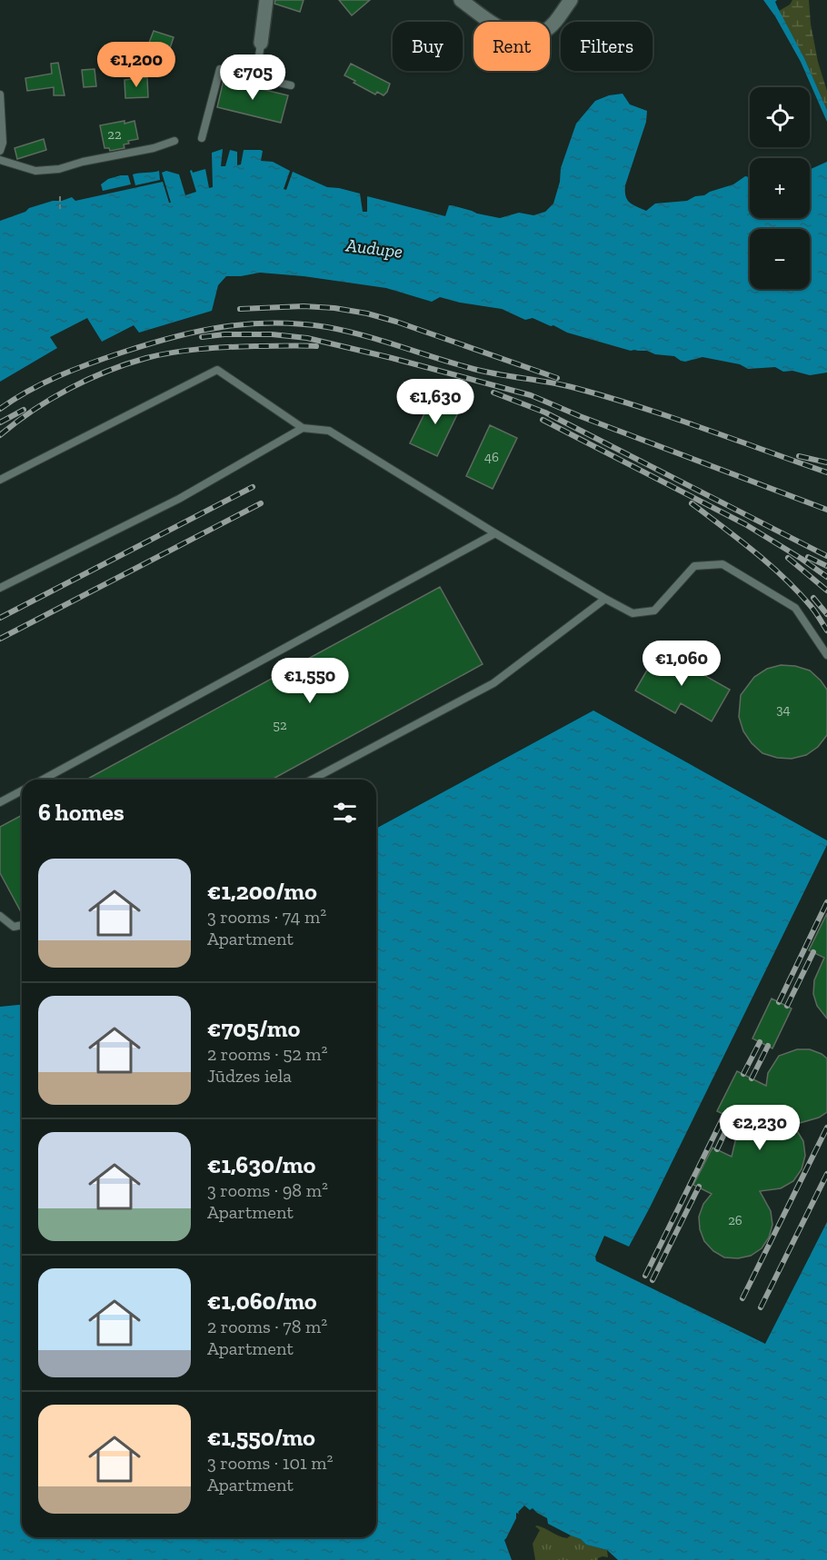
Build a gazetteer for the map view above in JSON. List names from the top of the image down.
{
  "water": ["Audupe"],
  "house_numbers": [
    "22",
    "46",
    "34",
    "52",
    "26"
  ],
  "page": {
    "chip": ["Buy", "Rent", "Filters"],
    "price": [
      "€1,200",
      "€705",
      "€1,630",
      "€1,060",
      "€1,550",
      "€2,230"
    ],
    "map_buttons": ["+", "−"],
    "heading": "6 homes",
    "list": [
      {
        "name": "€1,200/mo",
        "note": "3 rooms · 74 m² · Apartment"
      },
      {
        "name": "€705/mo",
        "note": "2 rooms · 52 m² · Jūdzes iela"
      },
      {
        "name": "€1,630/mo",
        "note": "3 rooms · 98 m² · Apartment"
      },
      {
        "name": "€1,060/mo",
        "note": "2 rooms · 78 m² · Apartment"
      },
      {
        "name": "€1,550/mo",
        "note": "3 rooms · 101 m² · Apartment"
      }
    ]
  }
}
